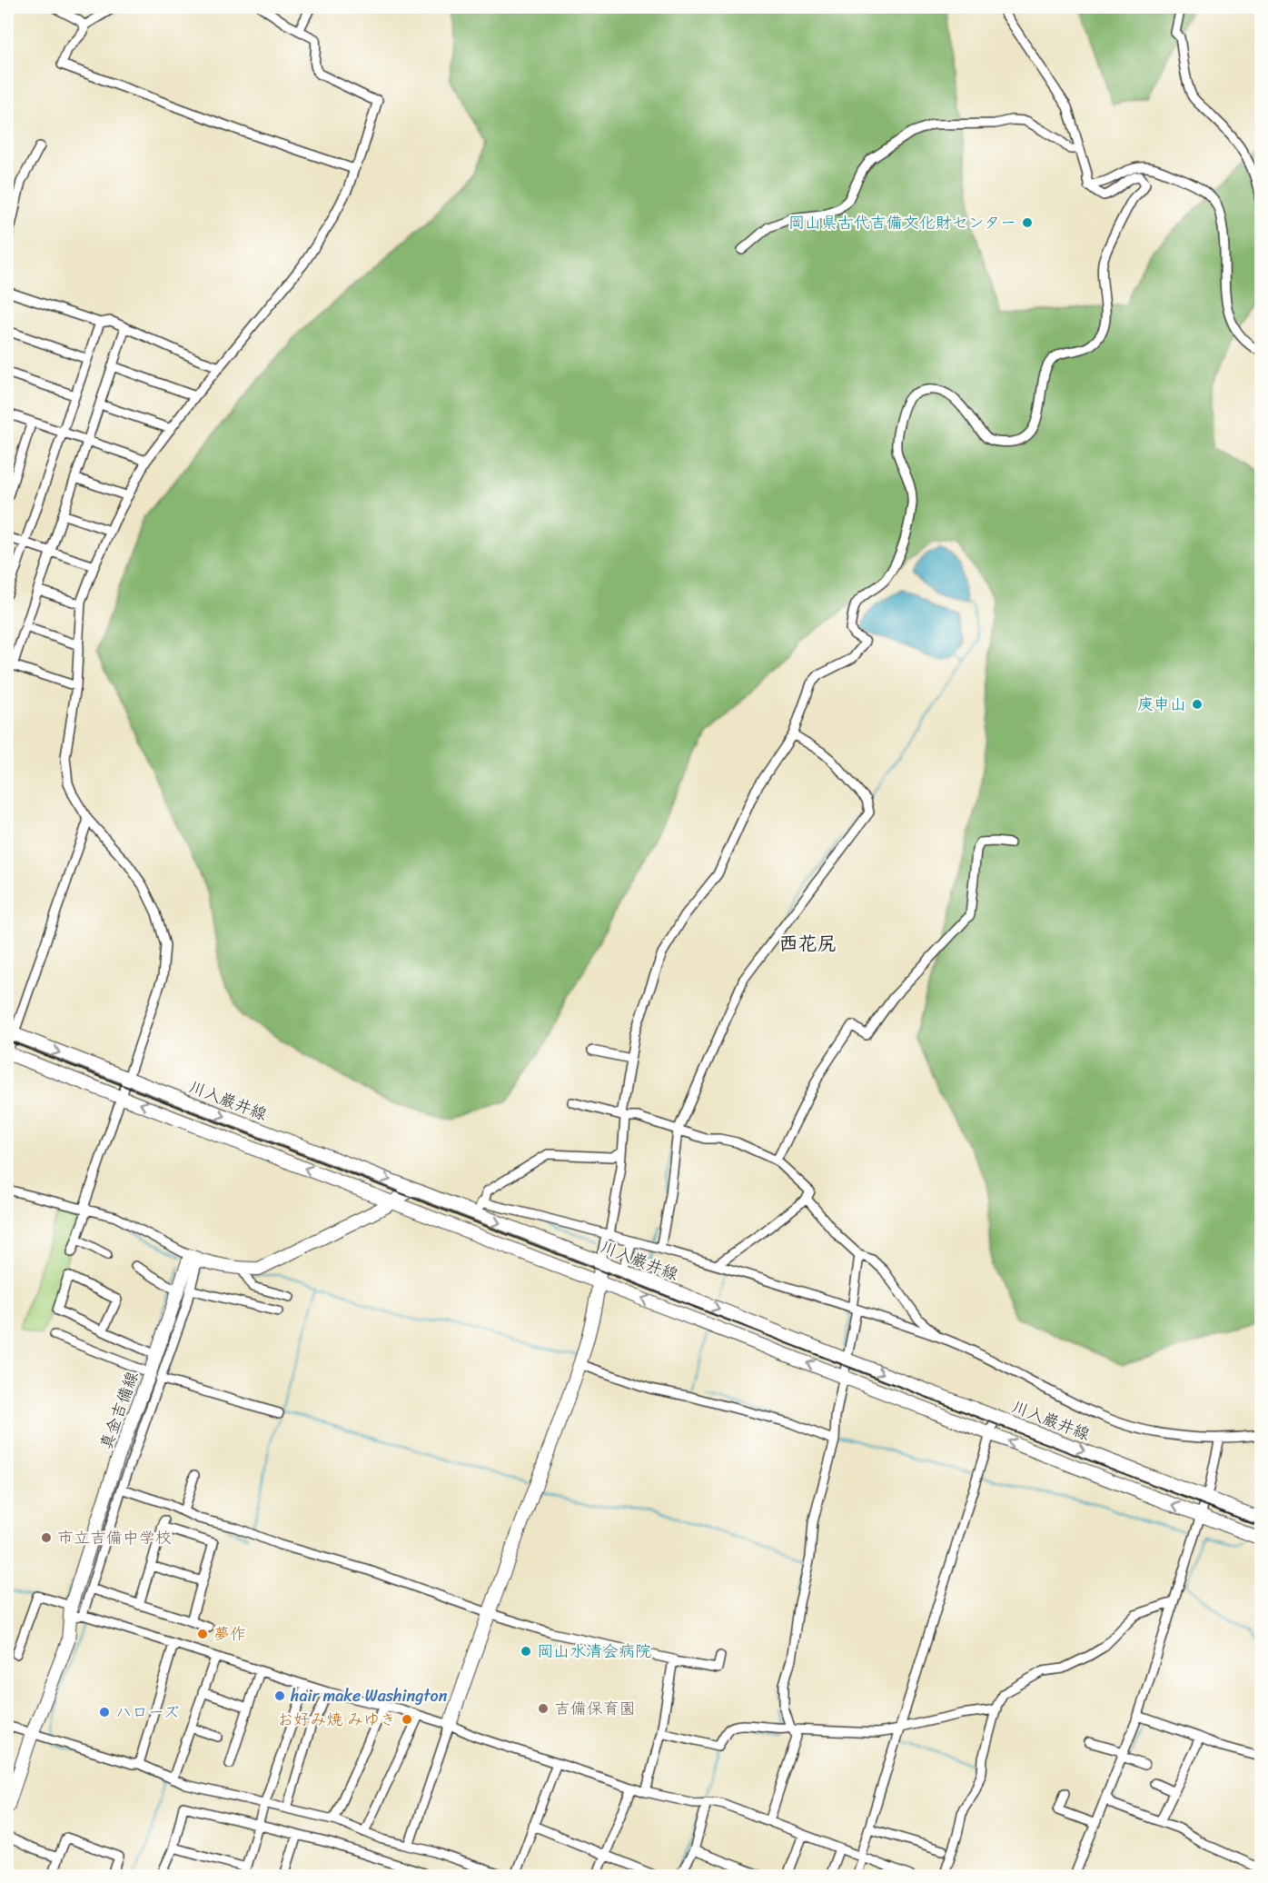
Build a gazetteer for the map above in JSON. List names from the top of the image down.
{
  "streets": {
    "main road": ["川入巌井線", "真金吉備線"]
  },
  "districts": ["西花尻"],
  "places": [
    "岡山県古代吉備文化財センター",
    "庚申山",
    "市立吉備中学校",
    "夢作",
    "岡山水清会病院",
    "hair make Washington",
    "吉備保育園",
    "ハローズ",
    "お好み焼 みゆき"
  ]
}
